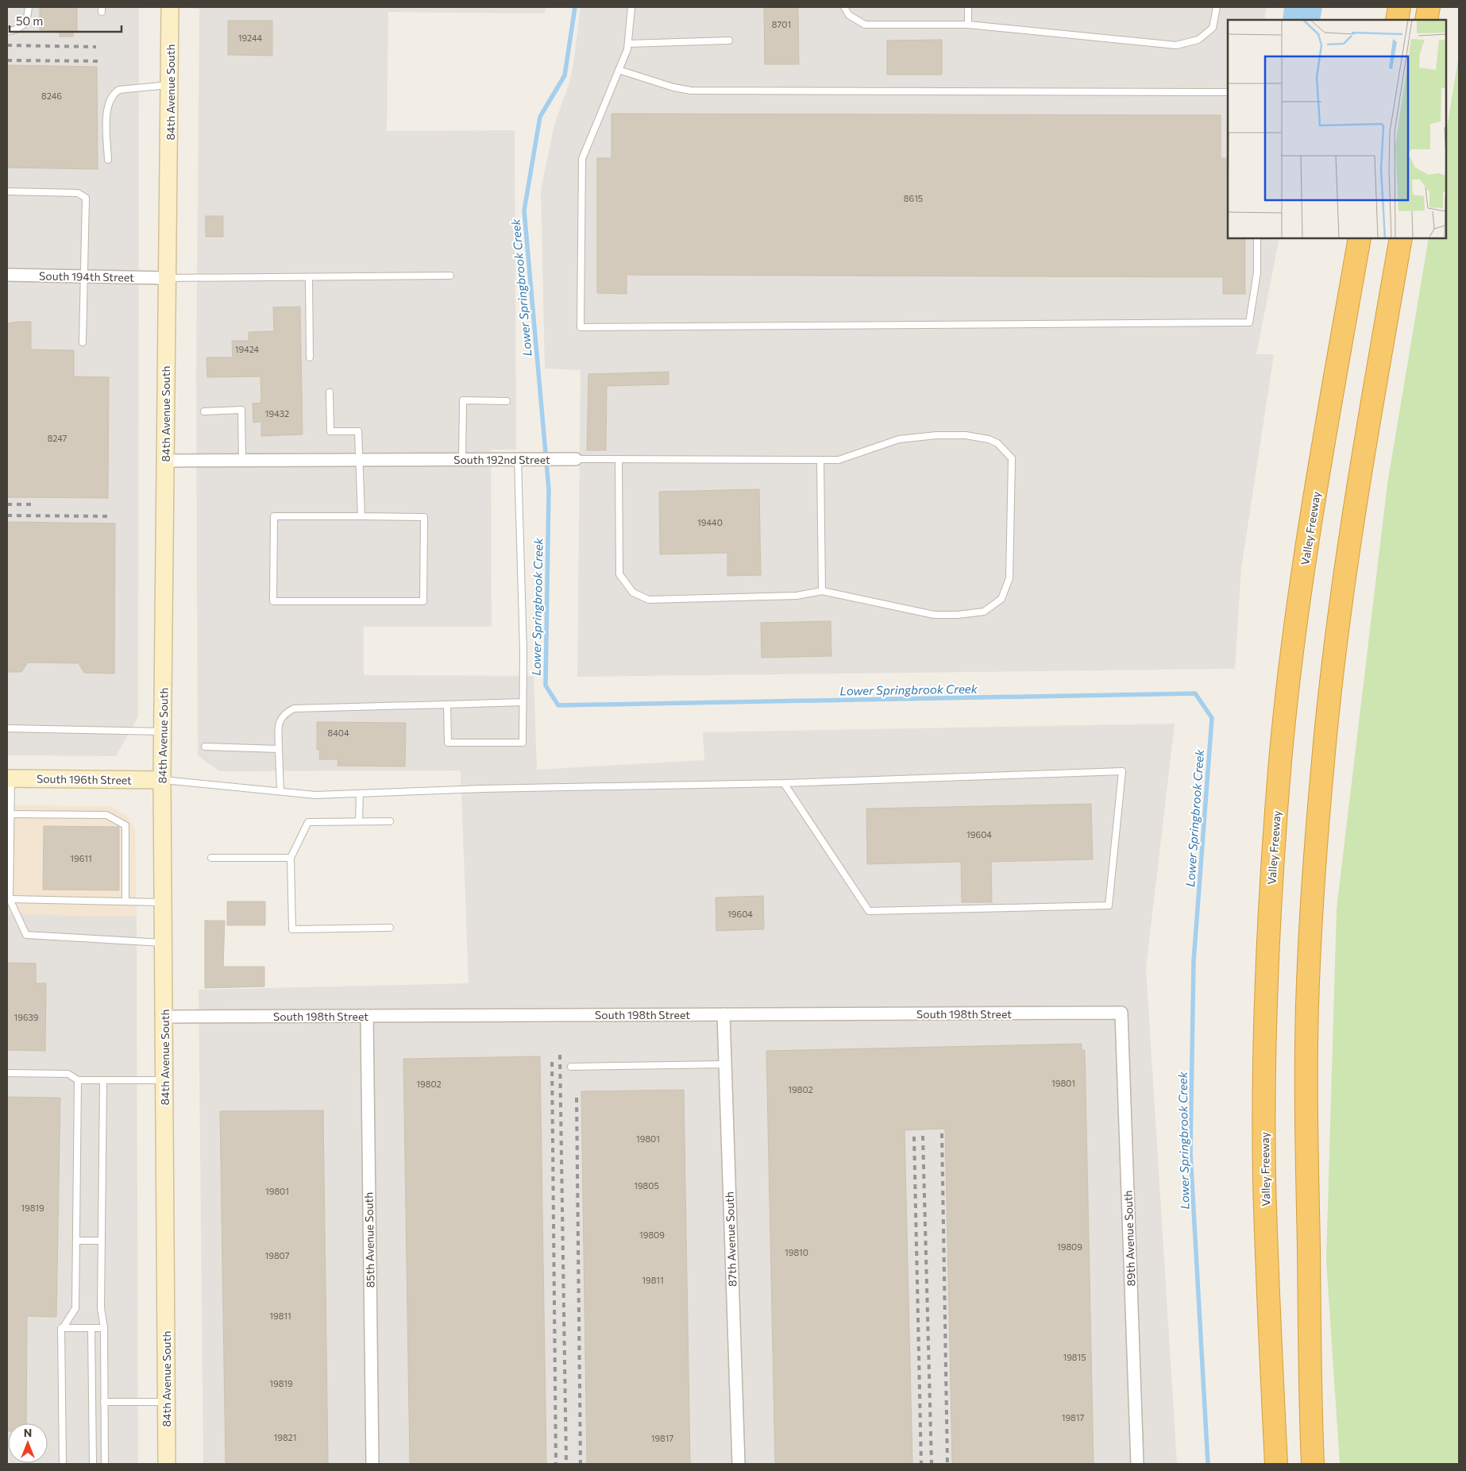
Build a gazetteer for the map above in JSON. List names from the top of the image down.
{
  "streets": {
    "highway": ["Valley Freeway"],
    "main road": ["84th Avenue South", "South 196th Street"],
    "street": [
      "South 194th Street",
      "South 192nd Street",
      "South 198th Street",
      "89th Avenue South",
      "87th Avenue South",
      "85th Avenue South"
    ]
  },
  "crossings": [
    ["84th Avenue South", "South 194th Street"],
    ["84th Avenue South", "South 192nd Street"],
    ["84th Avenue South", "South 196th Street"],
    ["84th Avenue South", "South 198th Street"],
    ["South 198th Street", "89th Avenue South"],
    ["South 198th Street", "87th Avenue South"],
    ["South 198th Street", "85th Avenue South"]
  ],
  "water": ["Lower Springbrook Creek"],
  "house_numbers": [
    "8701",
    "19244",
    "8246",
    "8615",
    "19424",
    "19432",
    "8247",
    "19440",
    "8404",
    "19604",
    "19611",
    "19604",
    "19639",
    "19801",
    "19802",
    "19802",
    "19801",
    "19805",
    "19801",
    "19819",
    "19809",
    "19809",
    "19810",
    "19807",
    "19811",
    "19811",
    "19815",
    "19819",
    "19817",
    "19821",
    "19817"
  ],
  "scale_bar": "50 m",
  "north": "top"
}
